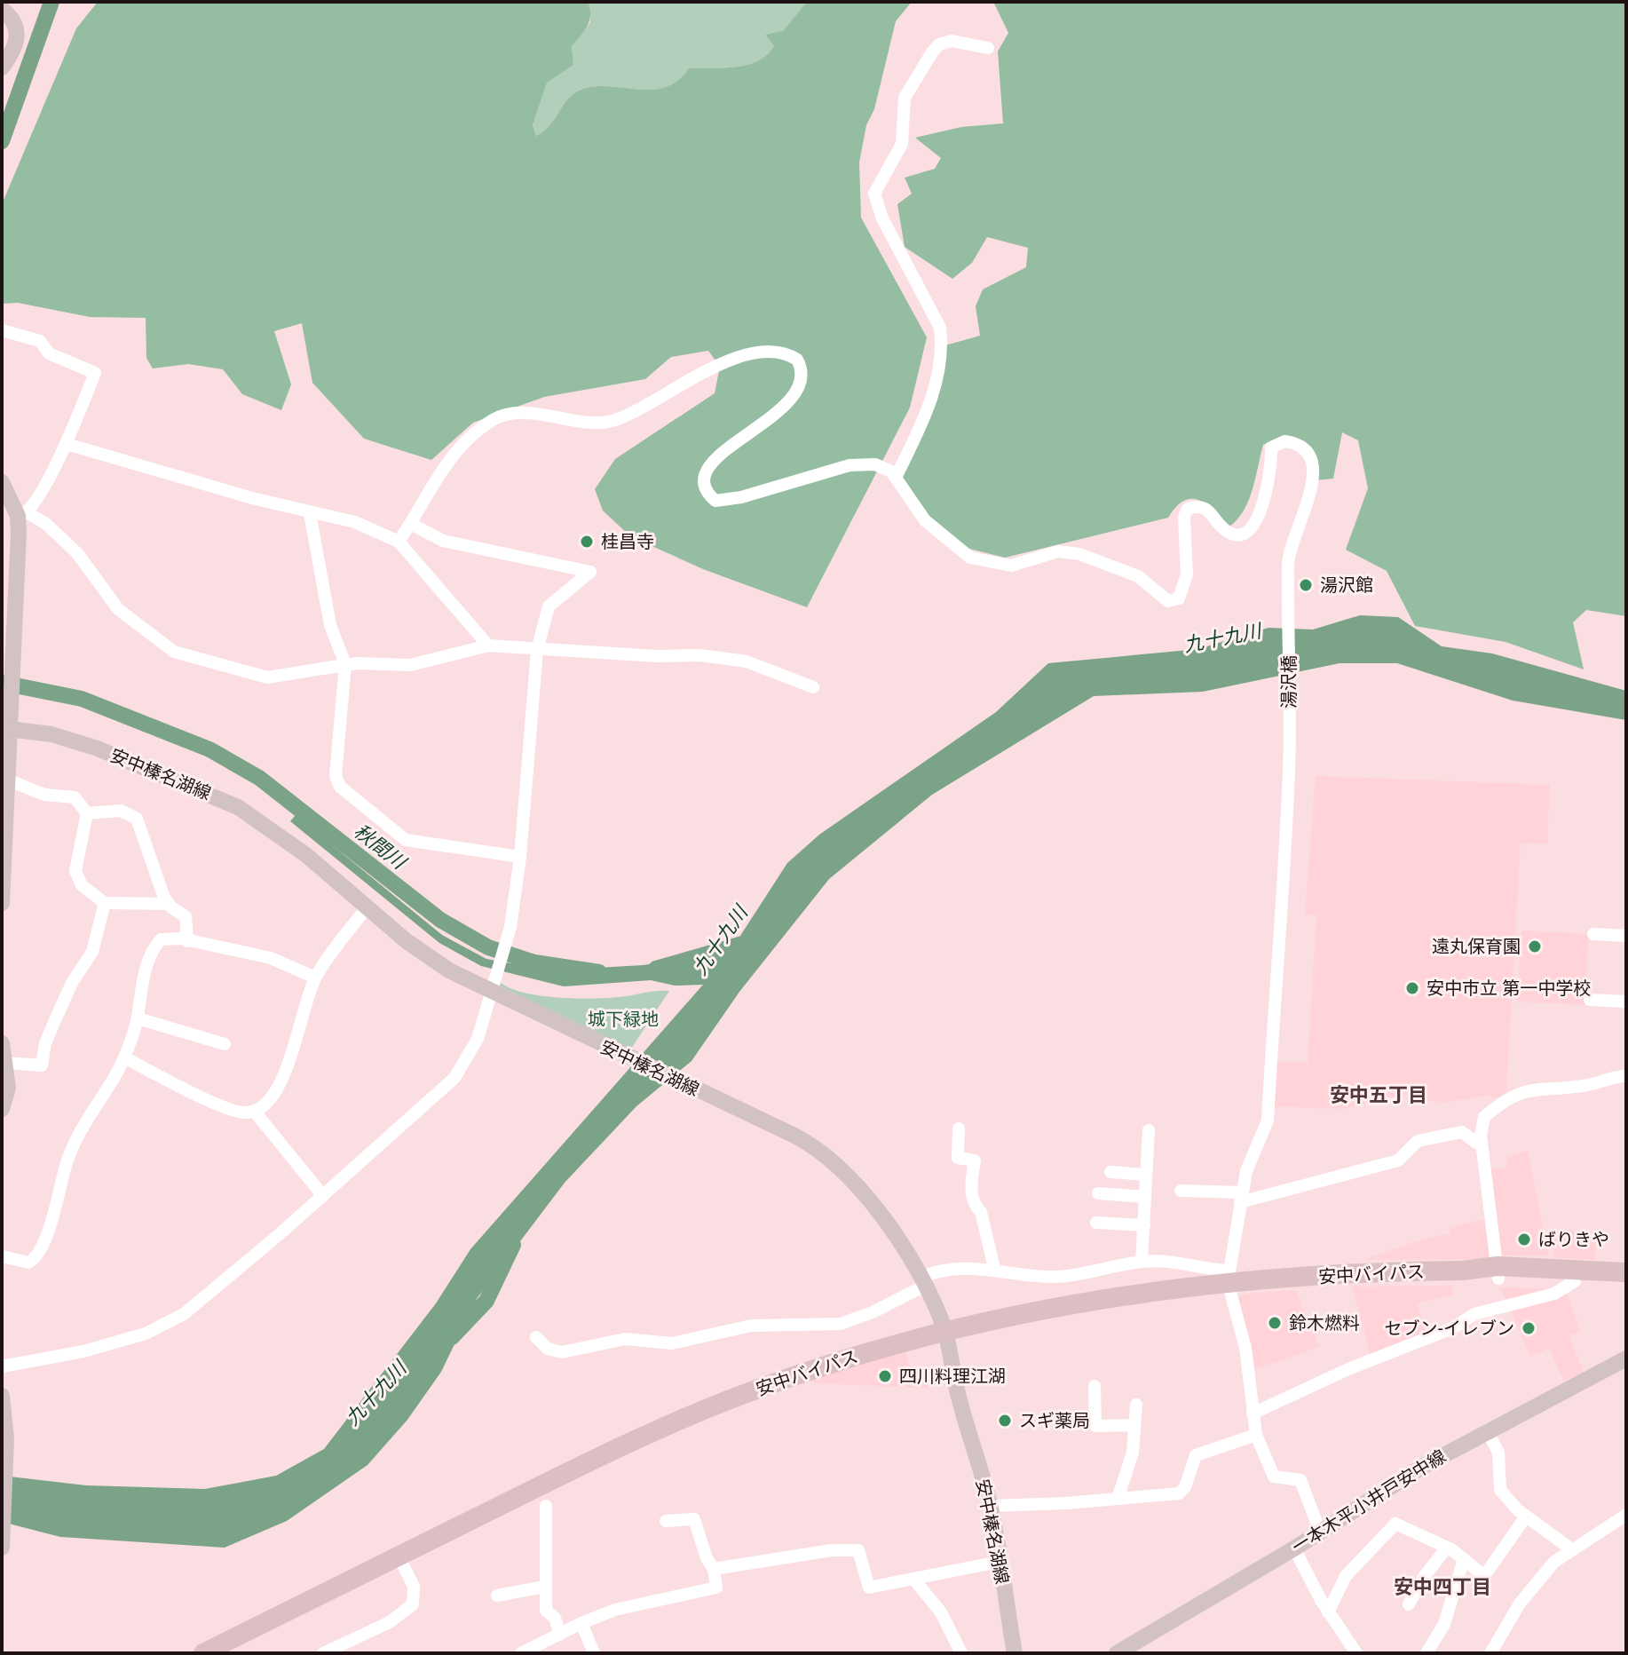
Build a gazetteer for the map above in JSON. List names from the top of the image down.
{
  "streets": {
    "highway": ["安中バイパス"],
    "main road": ["安中榛名湖線", "一本木平小井戸安中線"],
    "street": ["湯沢橋"]
  },
  "crossings": [
    ["湯沢橋", "安中バイパス"],
    ["安中榛名湖線", "安中バイパス"]
  ],
  "districts": ["安中五丁目", "安中四丁目"],
  "water": ["九十九川", "秋間川"],
  "parks": ["城下緑地"],
  "places": [
    "桂昌寺",
    "湯沢館",
    "遠丸保育園",
    "安中市立 第一中学校",
    "ばりきや",
    "鈴木燃料",
    "セブン-イレブン",
    "四川料理江湖",
    "スギ薬局"
  ]
}
